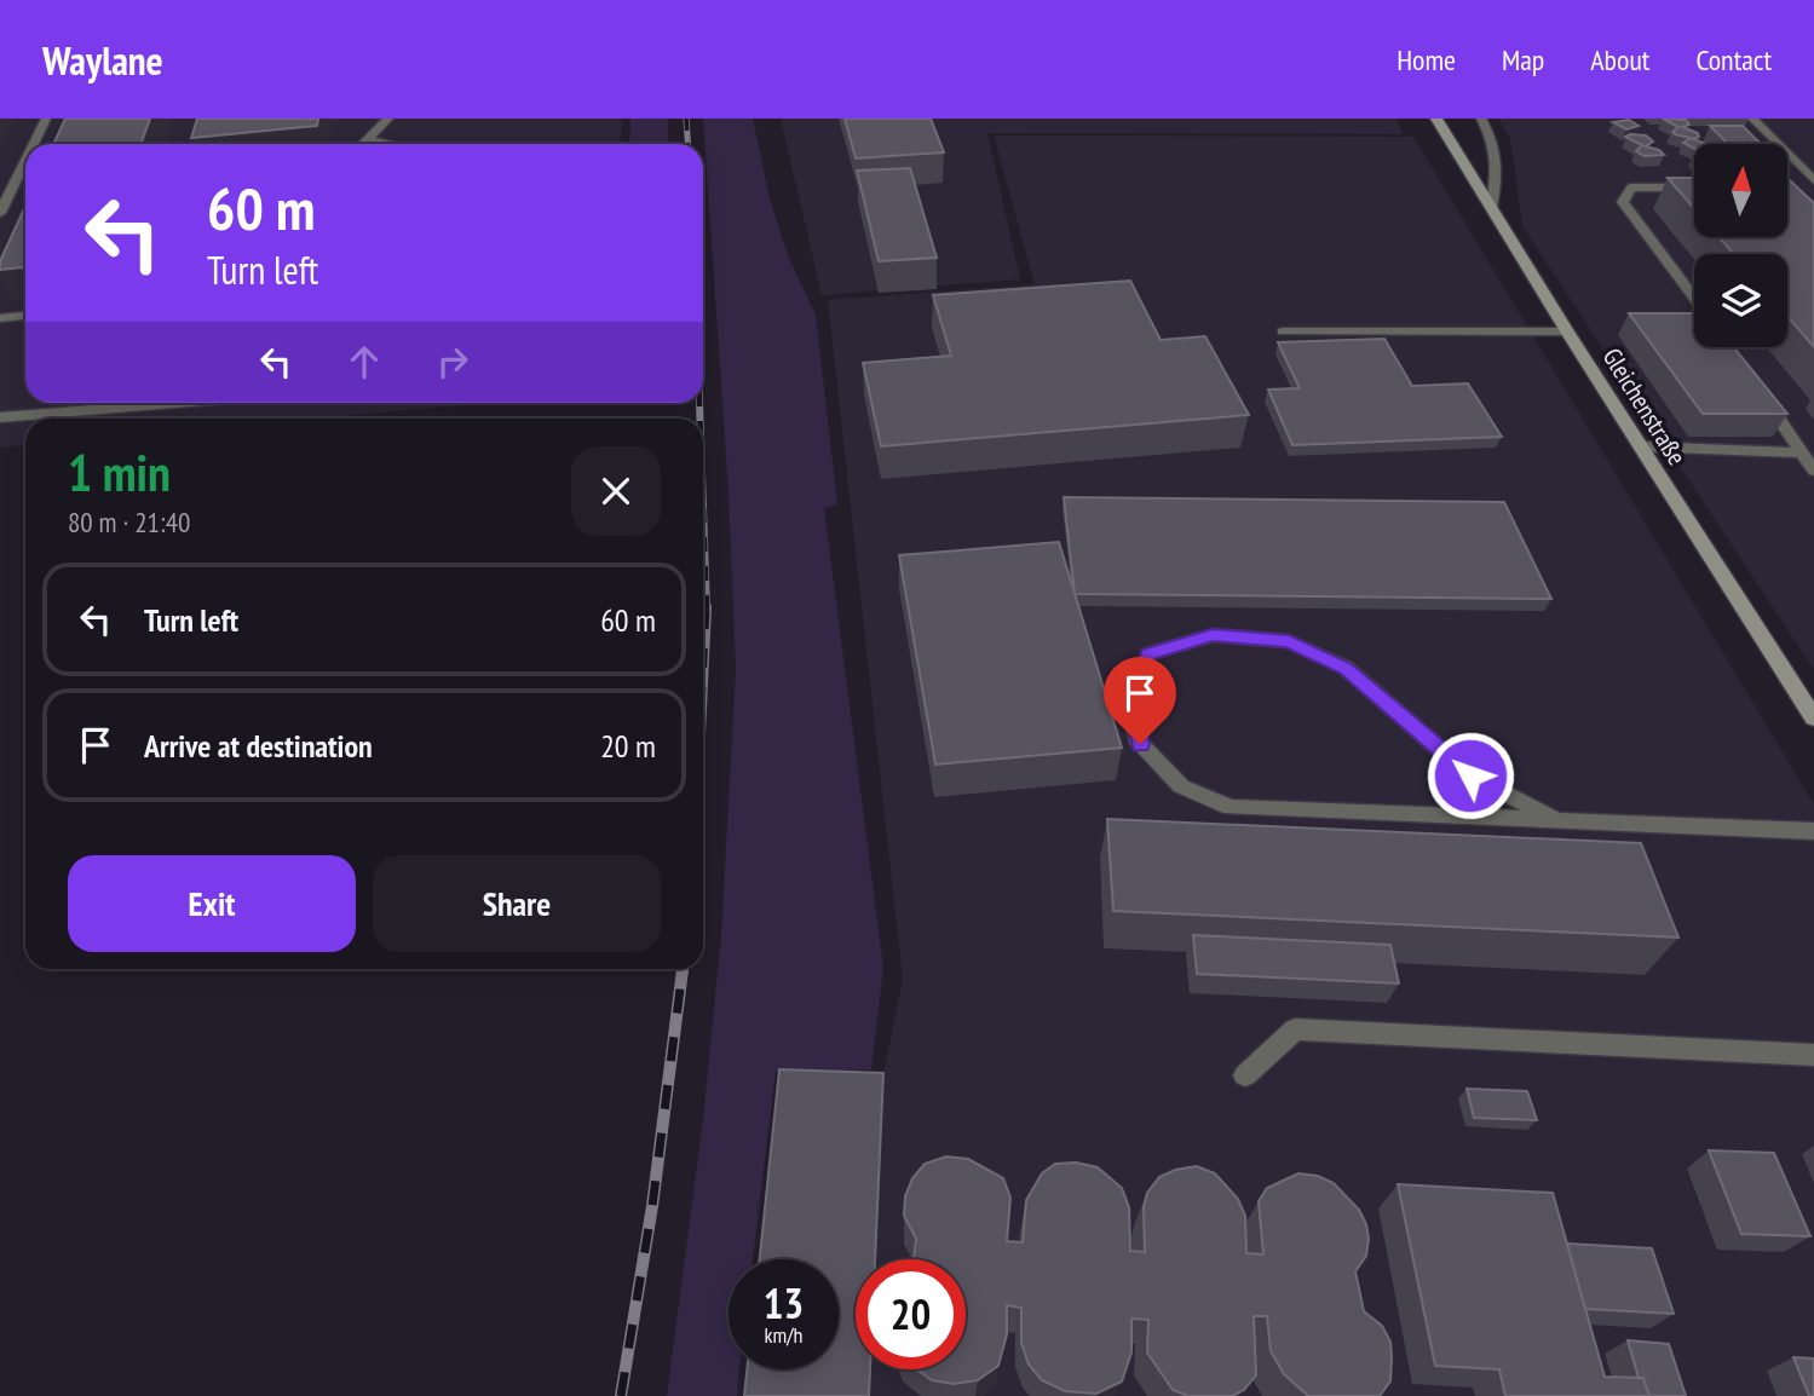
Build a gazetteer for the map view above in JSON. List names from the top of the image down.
{
  "streets": {
    "street": ["Gleichenstraße"]
  },
  "north": "top",
  "page": {
    "header": "Waylane",
    "nav": [
      "Home",
      "Map",
      "About",
      "Contact"
    ],
    "turn": ["60 m", "Turn left"],
    "heading": ["1 min", "80 m · 21:40"],
    "list": [
      {
        "name": "Turn left",
        "value": "60 m"
      },
      {
        "name": "Arrive at destination",
        "value": "20 m"
      }
    ],
    "buttons": ["Exit", "Share"],
    "speed": "13 km/h",
    "limit": "20"
  }
}
